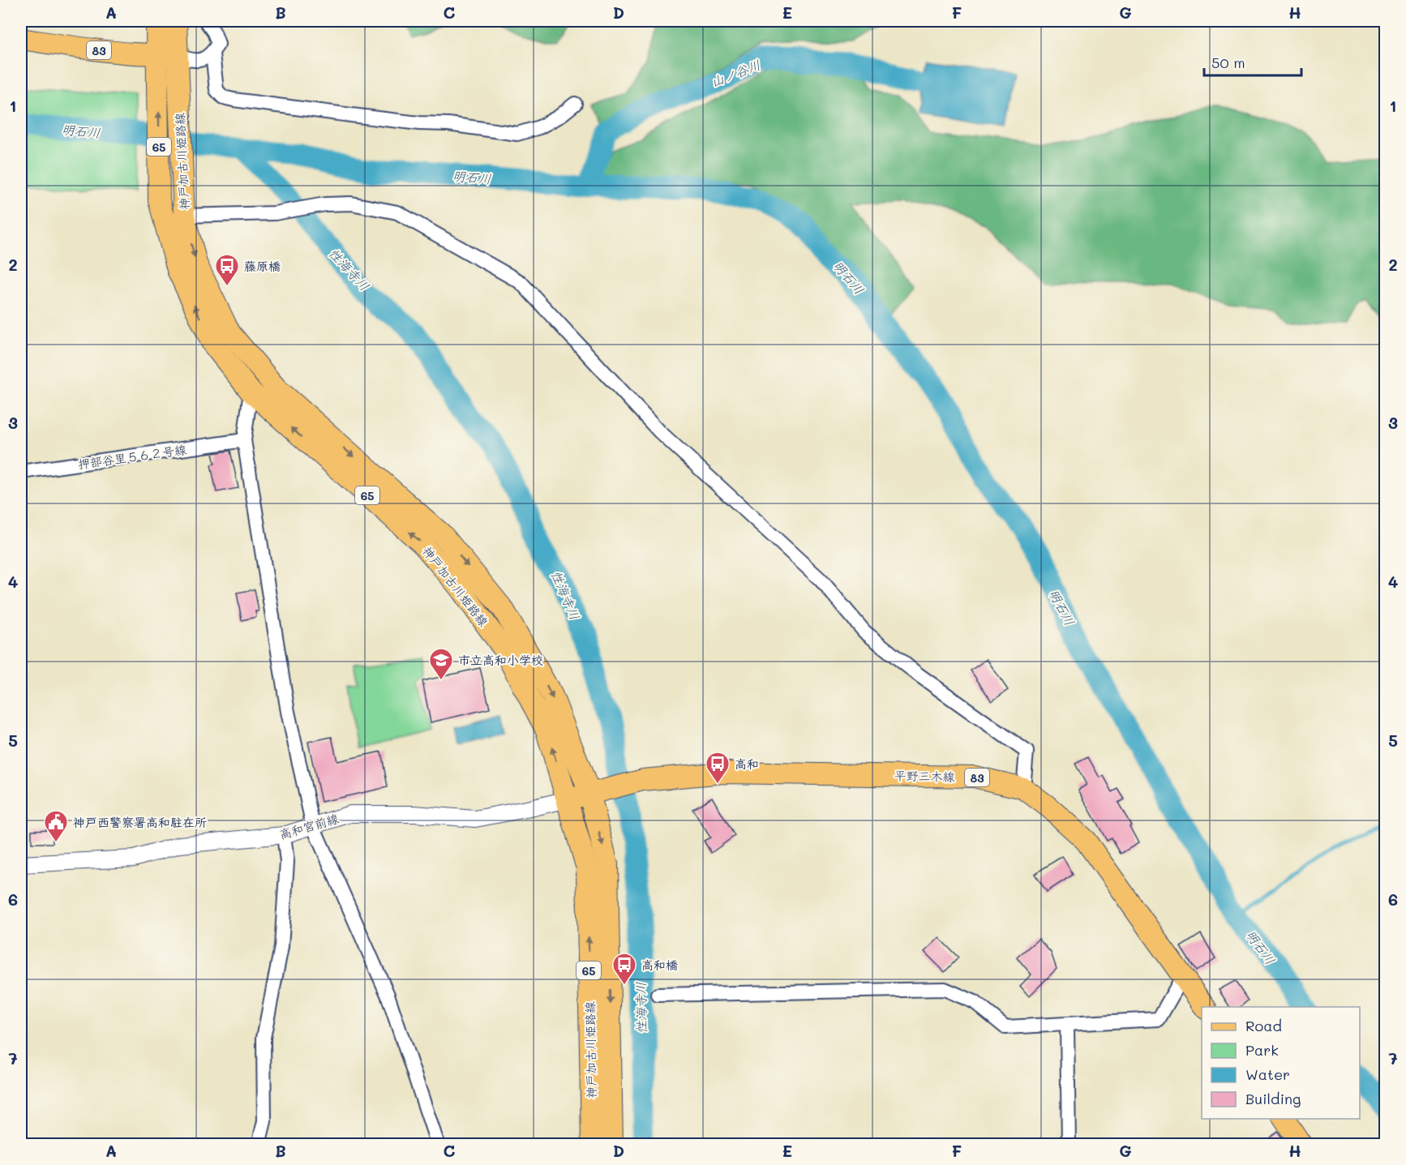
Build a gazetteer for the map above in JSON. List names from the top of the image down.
{
  "streets": {
    "main road": [
      "83",
      "65",
      "神戸加古川姫路線",
      "平野三木線"
    ],
    "street": ["押部谷里５６２号線", "高和宮前線"]
  },
  "crossings": [
    ["83", "神戸加古川姫路線"],
    ["神戸加古川姫路線", "平野三木線"],
    ["神戸加古川姫路線", "高和宮前線"],
    ["平野三木線", "高和宮前線"]
  ],
  "water": ["山ノ谷川", "明石川", "性海寺川"],
  "places": {
    "bus stop": ["藤原橋", "高和", "高和橋"],
    "school or university": ["市立高和小学校"],
    "public building": ["神戸西警察署高和駐在所"]
  },
  "legend": [
    "Road",
    "Park",
    "Water",
    "Building"
  ],
  "scale_bar": "50 m",
  "grid": {
    "columns": [
      "A",
      "B",
      "C",
      "D",
      "E",
      "F",
      "G",
      "H"
    ],
    "rows": [
      "1",
      "2",
      "3",
      "4",
      "5",
      "6",
      "7"
    ]
  }
}
